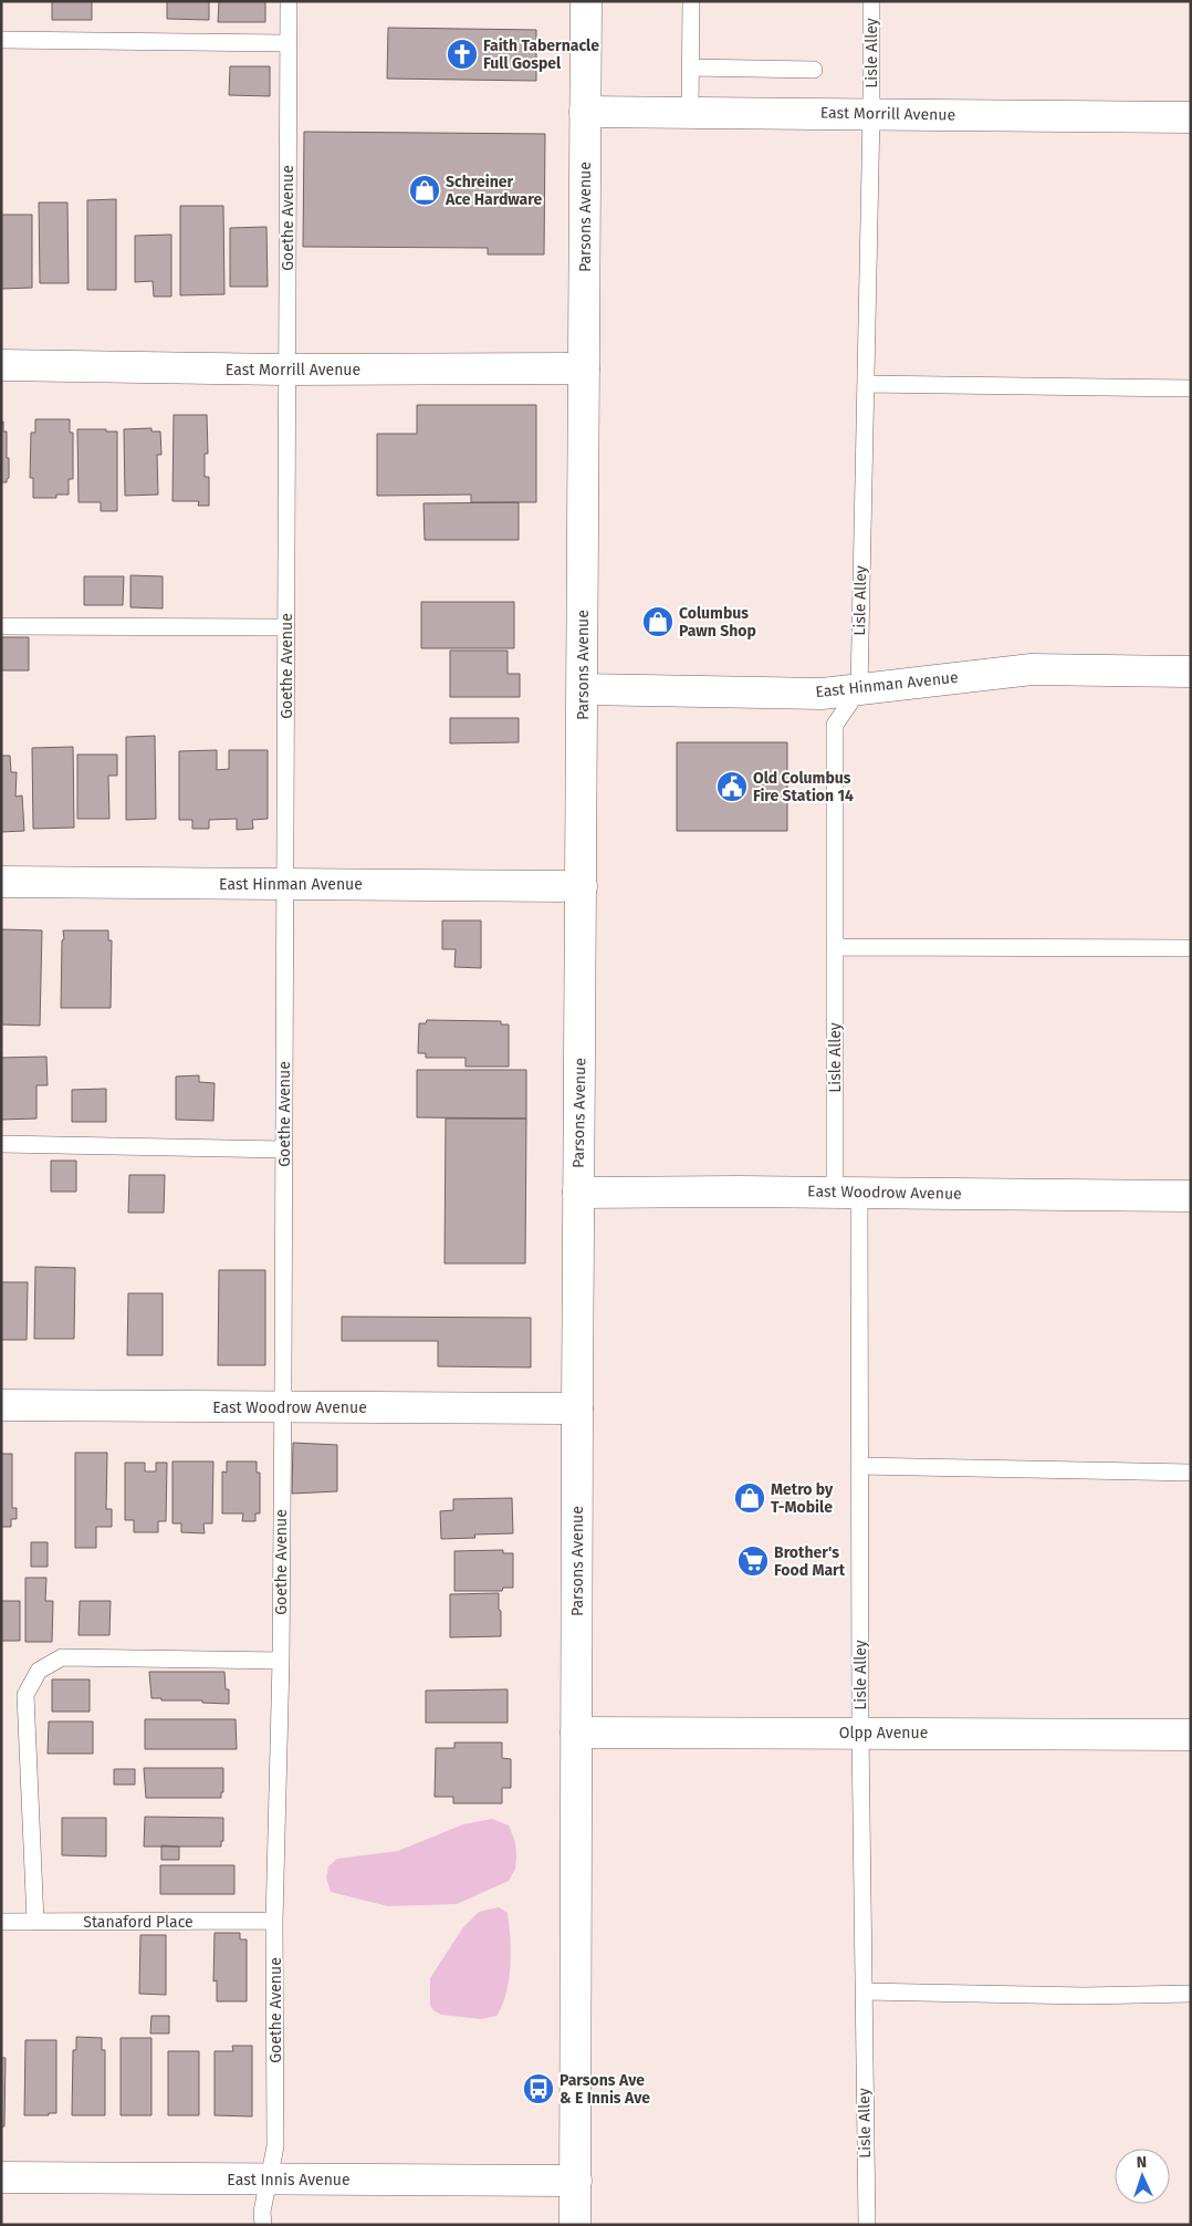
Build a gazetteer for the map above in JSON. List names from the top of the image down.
{
  "streets": {
    "street": [
      "East Morrill Avenue",
      "Parsons Avenue",
      "East Hinman Avenue",
      "East Woodrow Avenue",
      "Olpp Avenue",
      "East Innis Avenue"
    ],
    "lane": ["Lisle Alley", "Goethe Avenue", "Stanaford Place"]
  },
  "crossings": [
    ["Lisle Alley", "East Morrill Avenue"],
    ["Lisle Alley", "East Hinman Avenue"],
    ["Lisle Alley", "East Woodrow Avenue"],
    ["Lisle Alley", "Olpp Avenue"],
    ["East Morrill Avenue", "Parsons Avenue"],
    ["East Morrill Avenue", "Goethe Avenue"],
    ["Parsons Avenue", "East Hinman Avenue"],
    ["Parsons Avenue", "East Woodrow Avenue"],
    ["Parsons Avenue", "Olpp Avenue"],
    ["Parsons Avenue", "East Innis Avenue"],
    ["Goethe Avenue", "East Hinman Avenue"],
    ["Goethe Avenue", "East Woodrow Avenue"],
    ["Goethe Avenue", "Stanaford Place"],
    ["Goethe Avenue", "East Innis Avenue"]
  ],
  "places": {
    "church": ["Faith Tabernacle Full Gospel"],
    "shop": ["Schreiner Ace Hardware", "Columbus Pawn Shop", "Metro by T-Mobile"],
    "public building": ["Old Columbus Fire Station 14"],
    "supermarket": ["Brother's Food Mart"],
    "bus stop": ["Parsons Ave & E Innis Ave"]
  },
  "north": "top"
}
